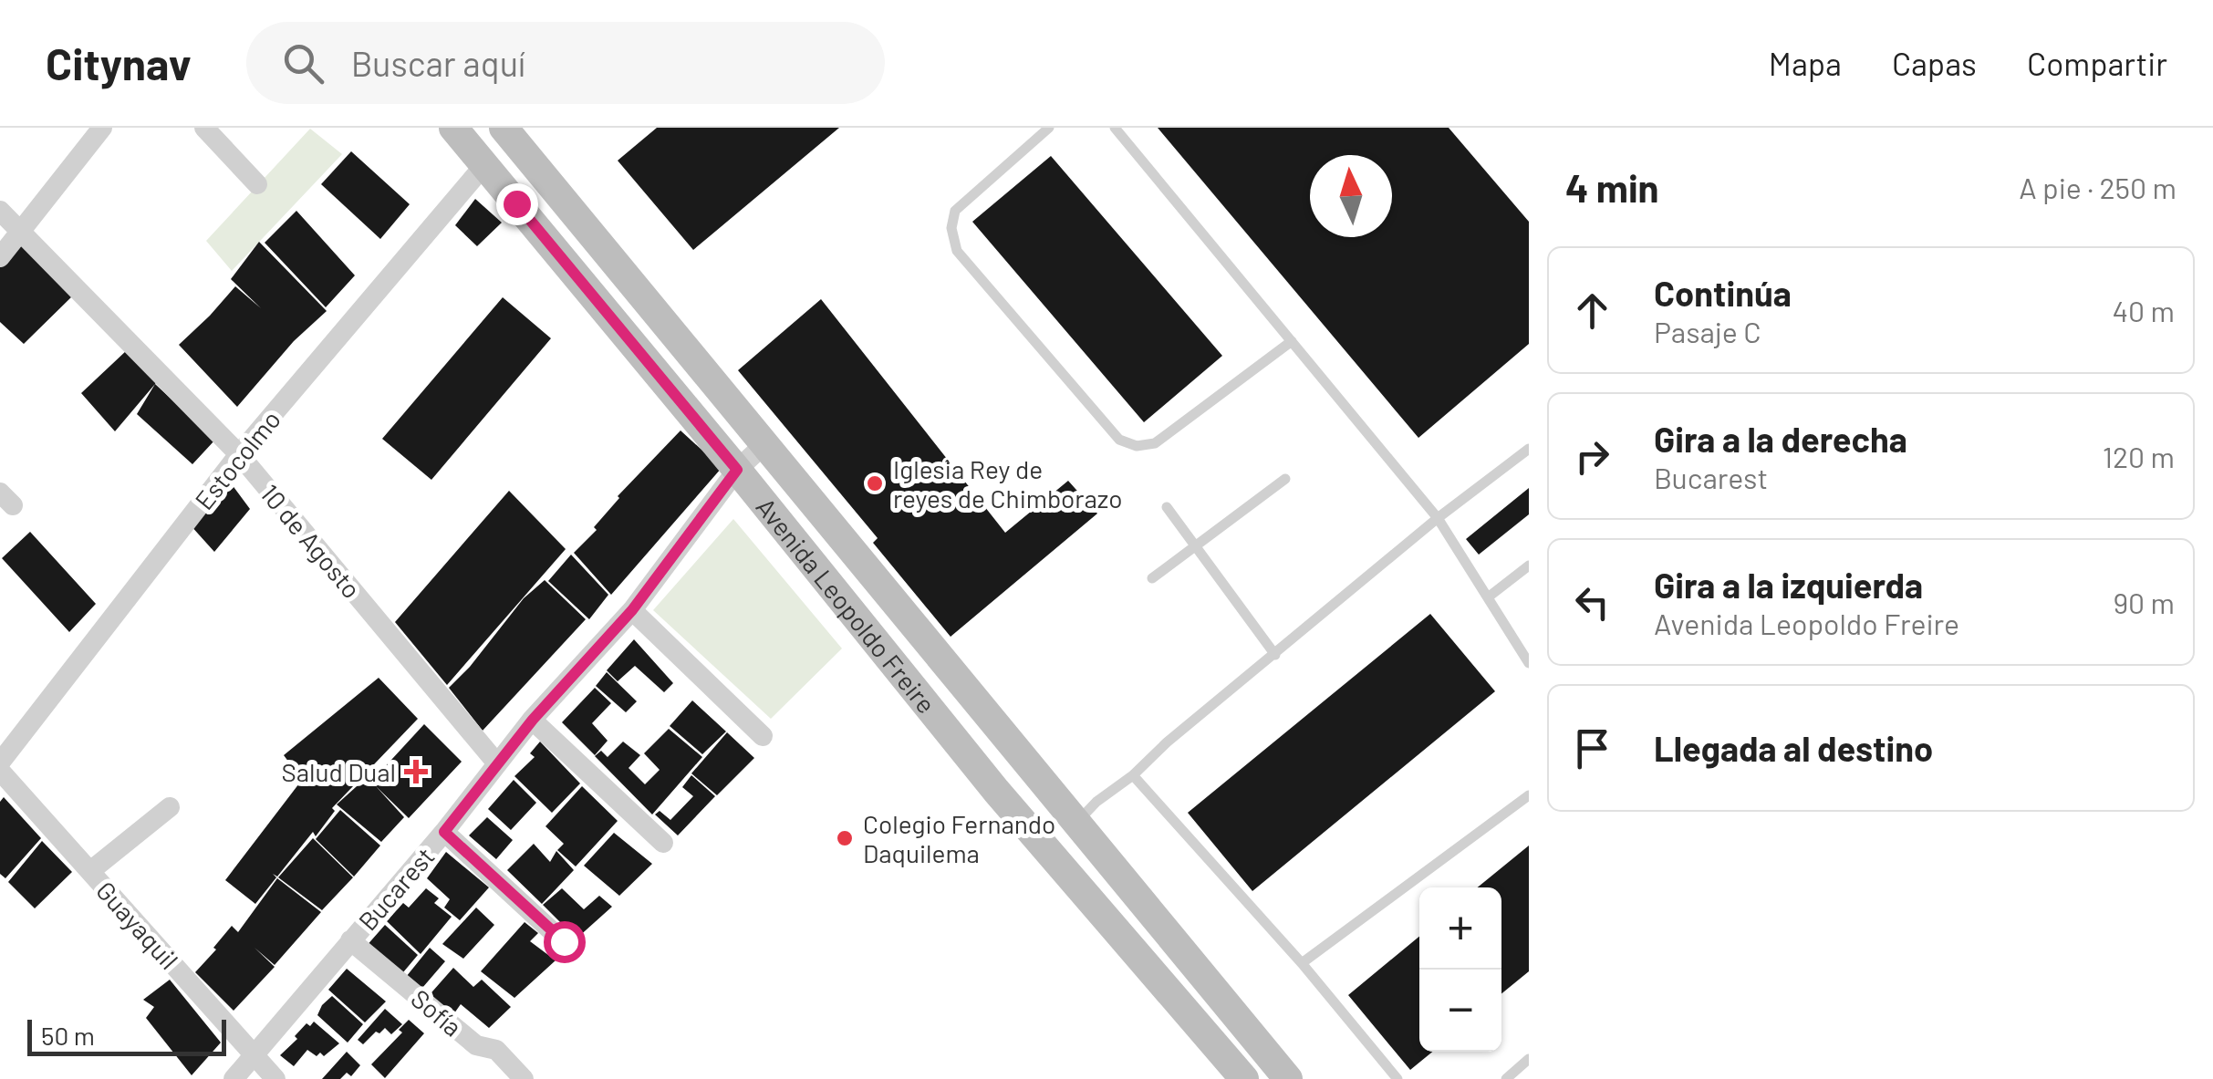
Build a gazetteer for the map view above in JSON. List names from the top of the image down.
{
  "streets": {
    "main road": ["Avenida Leopoldo Freire"],
    "street": [
      "Estocolmo",
      "10 de Agosto",
      "Bucarest",
      "Guayaquil",
      "Sofía"
    ]
  },
  "crossings": [
    ["Estocolmo", "10 de Agosto"],
    ["Estocolmo", "Avenida Leopoldo Freire"],
    ["10 de Agosto", "Bucarest"],
    ["Avenida Leopoldo Freire", "Bucarest"],
    ["Bucarest", "Guayaquil"],
    ["Bucarest", "Sofía"]
  ],
  "places": {
    "other": ["Iglesia Rey de reyes de Chimborazo", "Colegio Fernando Daquilema"],
    "health": ["Salud Dual"]
  },
  "scale_bar": "50 m",
  "north": "top",
  "page": {
    "header": "Citynav",
    "search": "Buscar aquí",
    "nav": ["Mapa", "Capas", "Compartir"],
    "heading": ["4 min", "A pie · 250 m"],
    "list": [
      ["Continúa", "Pasaje C", "40 m"],
      ["Gira a la derecha", "Bucarest", "120 m"],
      ["Gira a la izquierda", "Avenida Leopoldo Freire", "90 m"],
      "Llegada al destino"
    ],
    "map_buttons": ["+", "−"],
    "scale": "50 m"
  }
}
